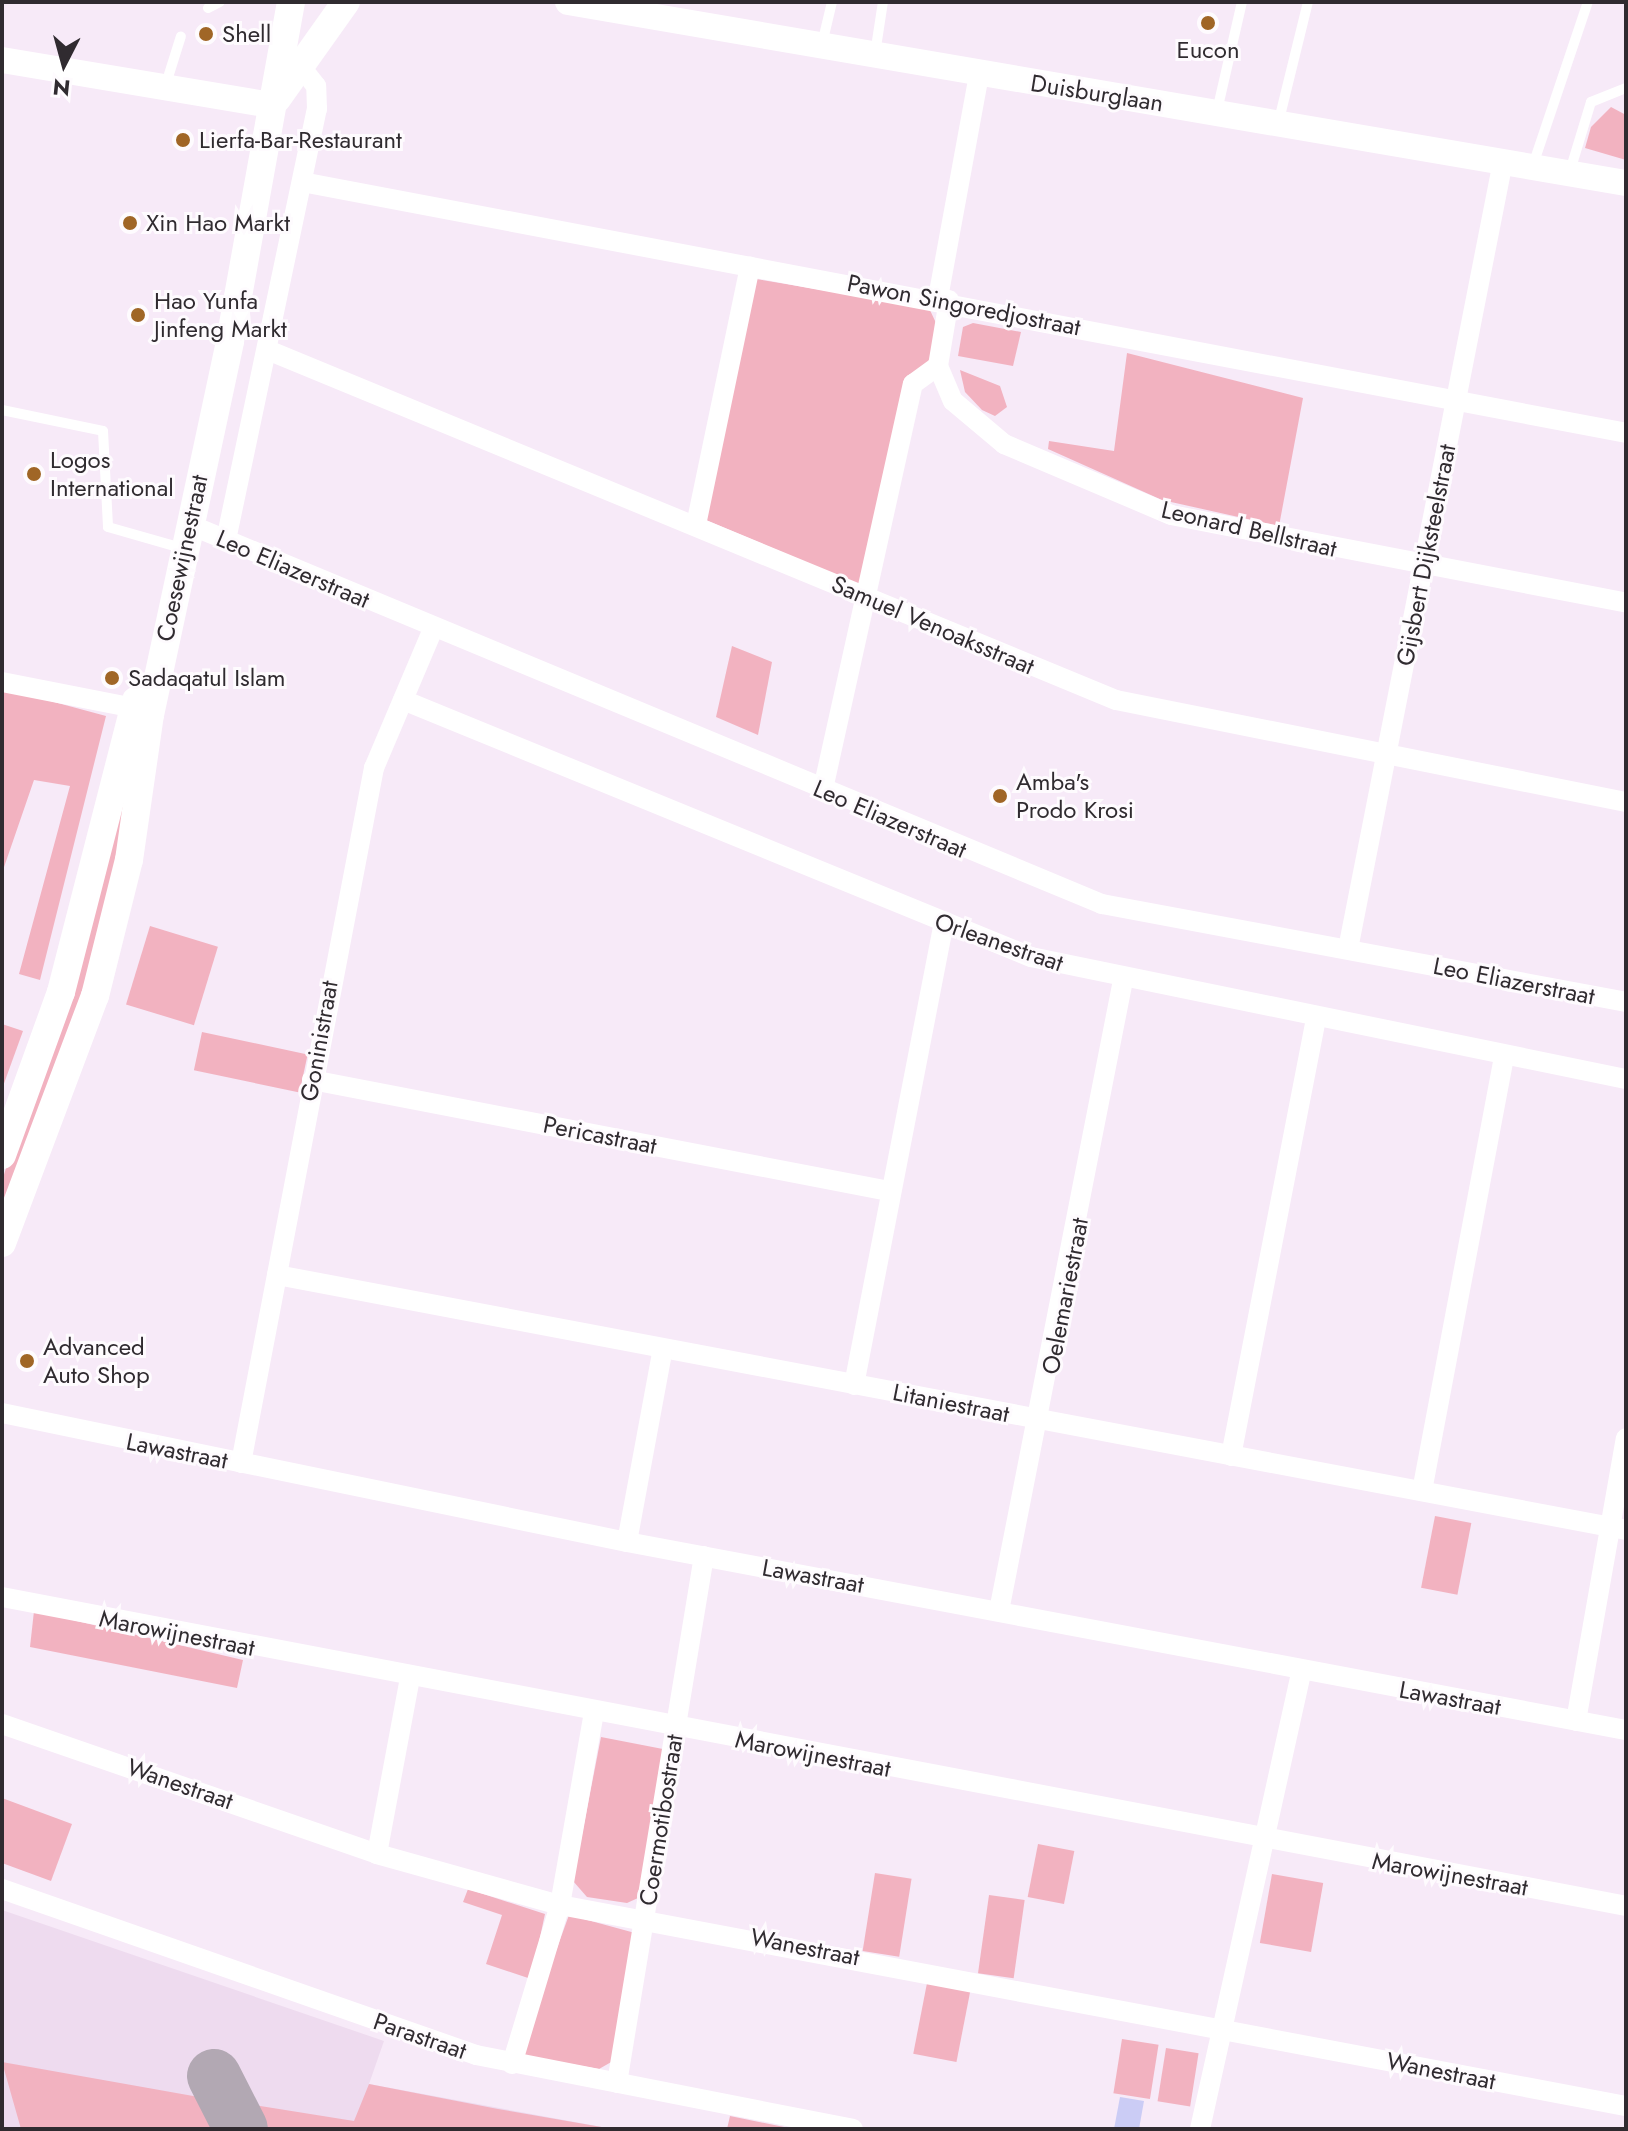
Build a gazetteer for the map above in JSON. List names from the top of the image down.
{
  "streets": {
    "main road": ["Coesewijnestraat"],
    "street": [
      "Duisburglaan",
      "Pawon Singoredjostraat",
      "Leonard Bellstraat",
      "Gijsbert Dijksteelstraat",
      "Leo Eliazerstraat",
      "Samuel Venoaksstraat",
      "Orleanestraat",
      "Goninistraat",
      "Pericastraat",
      "Oelemariestraat",
      "Litaniestraat",
      "Lawastraat",
      "Marowijnestraat",
      "Wanestraat",
      "Coermotibostraat",
      "Parastraat"
    ]
  },
  "crossings": [
    ["Duisburglaan", "Gijsbert Dijksteelstraat"],
    ["Pawon Singoredjostraat", "Gijsbert Dijksteelstraat"],
    ["Leonard Bellstraat", "Gijsbert Dijksteelstraat"],
    ["Gijsbert Dijksteelstraat", "Leo Eliazerstraat"],
    ["Gijsbert Dijksteelstraat", "Samuel Venoaksstraat"],
    ["Coesewijnestraat", "Leo Eliazerstraat"],
    ["Leo Eliazerstraat", "Goninistraat"],
    ["Orleanestraat", "Goninistraat"],
    ["Orleanestraat", "Oelemariestraat"],
    ["Goninistraat", "Pericastraat"],
    ["Goninistraat", "Litaniestraat"],
    ["Goninistraat", "Lawastraat"],
    ["Oelemariestraat", "Litaniestraat"],
    ["Oelemariestraat", "Lawastraat"],
    ["Lawastraat", "Coermotibostraat"],
    ["Marowijnestraat", "Coermotibostraat"],
    ["Wanestraat", "Coermotibostraat"],
    ["Coermotibostraat", "Parastraat"]
  ],
  "places": [
    "Eucon",
    "Shell",
    "Lierfa-Bar-Restaurant",
    "Xin Hao Markt",
    "Hao Yunfa Jinfeng Markt",
    "Logos International",
    "Sadaqatul Islam",
    "Amba's Prodo Krosi",
    "Advanced Auto Shop"
  ],
  "north": "bottom"
}
